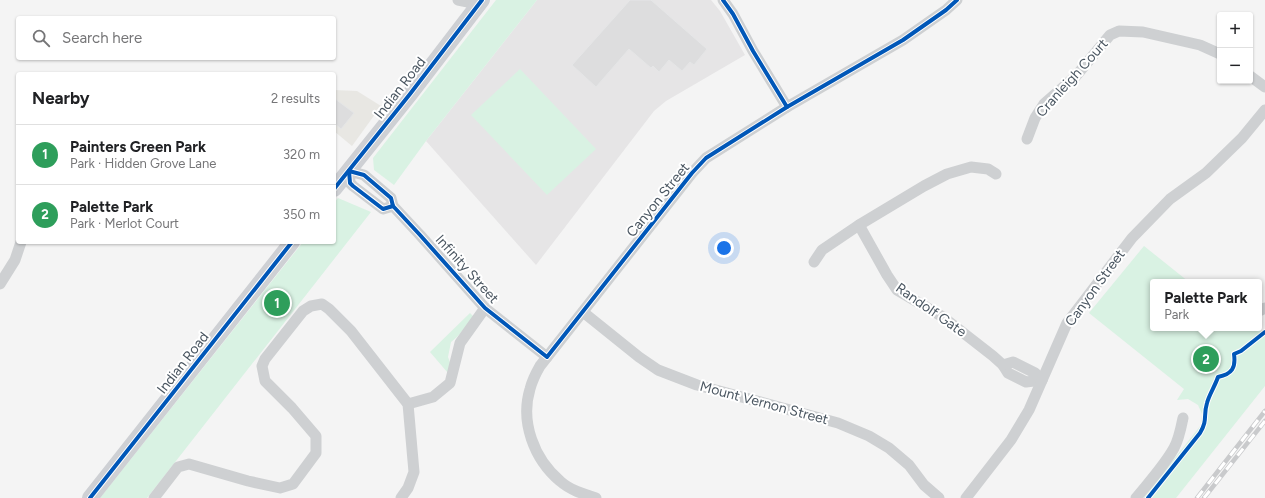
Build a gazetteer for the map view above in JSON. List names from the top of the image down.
{
  "streets": {
    "street": [
      "Cranleigh Court",
      "Indian Road",
      "Canyon Street",
      "Infinity Street",
      "Randolf Gate",
      "Mount Vernon Street"
    ]
  },
  "crossings": [
    ["Indian Road", "Infinity Street"],
    ["Canyon Street", "Infinity Street"],
    ["Canyon Street", "Randolf Gate"],
    ["Canyon Street", "Mount Vernon Street"]
  ],
  "page": {
    "map_buttons": ["+", "−"],
    "search": "Search here",
    "heading": ["Nearby", "2 results"],
    "list": [
      {
        "mark": "1",
        "name": "Painters Green Park",
        "note": "Park · Hidden Grove Lane",
        "value": "320 m"
      },
      {
        "mark": "2",
        "name": "Palette Park",
        "note": "Park · Merlot Court",
        "value": "350 m"
      }
    ],
    "popup": ["Palette Park", "Park"],
    "pins": ["1", "2"]
  }
}
